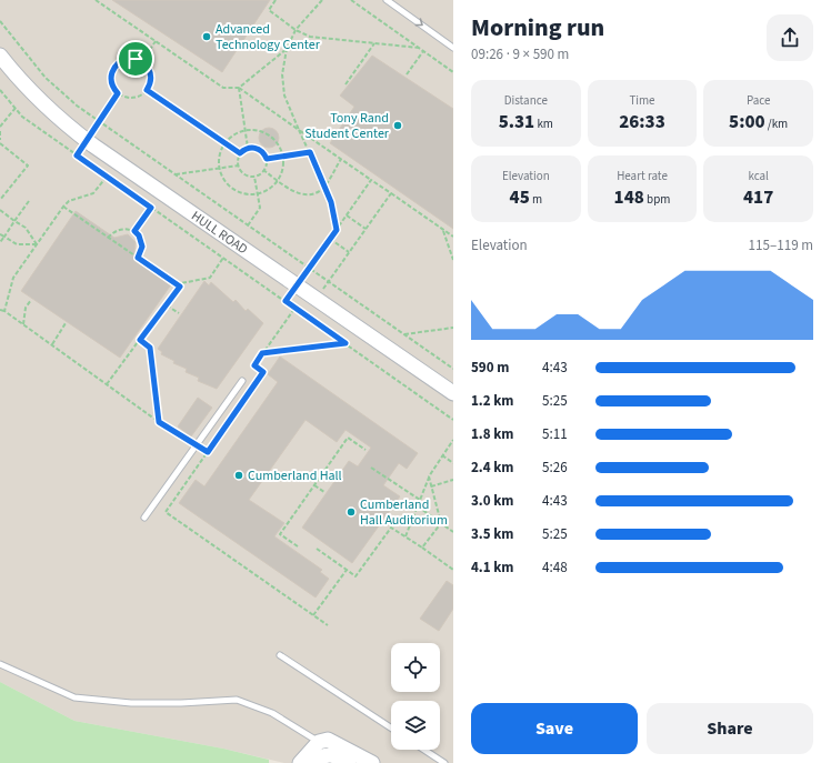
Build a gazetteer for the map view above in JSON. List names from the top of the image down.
{
  "streets": {
    "street": ["HULL ROAD"]
  },
  "places": [
    "Advanced Technology Center",
    "Tony Rand Student Center",
    "Cumberland Hall",
    "Cumberland Hall Auditorium"
  ],
  "page": {
    "heading": ["Morning run", "09:26 · 9 × 590 m"],
    "stats": [
      ["Distance", "5.31 km"],
      ["Time", "26:33"],
      ["Pace", "5:00 /km"],
      ["Elevation", "45 m"],
      ["Heart rate", "148 bpm"],
      ["kcal", "417"]
    ],
    "chart": ["Elevation", "115–119 m"],
    "list": [
      {
        "name": "590 m",
        "note": "4:43"
      },
      {
        "name": "1.2 km",
        "note": "5:25"
      },
      {
        "name": "1.8 km",
        "note": "5:11"
      },
      {
        "name": "2.4 km",
        "note": "5:26"
      },
      {
        "name": "3.0 km",
        "note": "4:43"
      },
      {
        "name": "3.5 km",
        "note": "5:25"
      },
      {
        "name": "4.1 km",
        "note": "4:48"
      }
    ],
    "buttons": ["Save", "Share"]
  }
}
